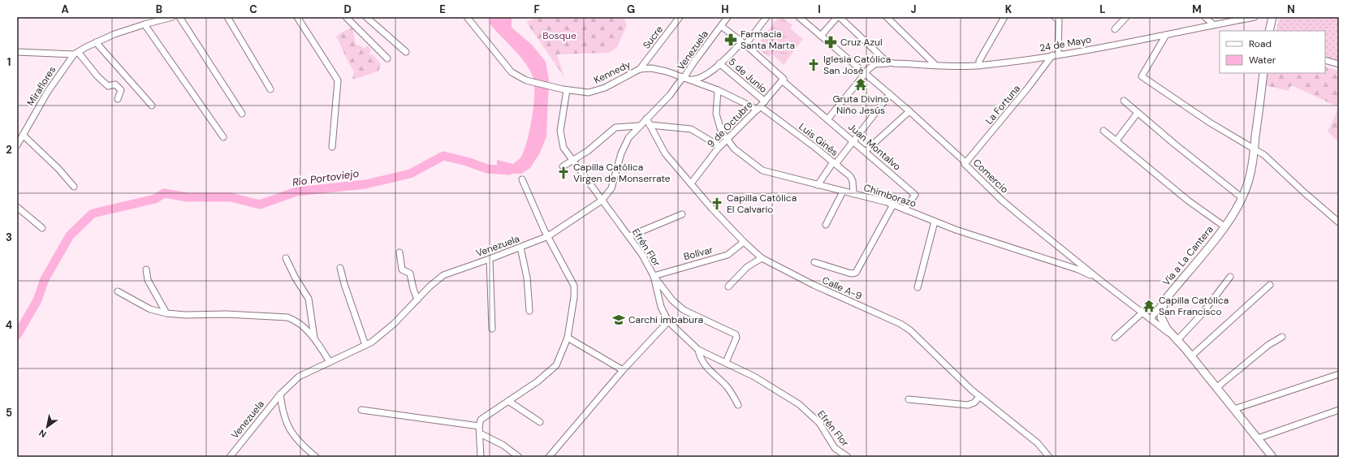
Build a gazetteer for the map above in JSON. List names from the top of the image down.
{
  "streets": {
    "main road": ["Vía a La Cantera"],
    "street": [
      "Sucre",
      "24 de Mayo",
      "Venezuela",
      "Kennedy",
      "5 de Junio",
      "Miraflores",
      "La Fortuna",
      "9 de Octubre",
      "Luis Ginés",
      "Juan Montalvo",
      "Comercio",
      "Chimborazo",
      "Efrén Flor",
      "Bolívar",
      "Calle A-9"
    ]
  },
  "crossings": [
    ["Sucre", "Kennedy"],
    ["24 de Mayo", "La Fortuna"],
    ["Venezuela", "Kennedy"],
    ["Venezuela", "Luis Ginés"],
    ["Venezuela", "Juan Montalvo"],
    ["Venezuela", "Efrén Flor"],
    ["Venezuela", "Calle A-9"],
    ["Kennedy", "Luis Ginés"],
    ["Kennedy", "Efrén Flor"],
    ["5 de Junio", "9 de Octubre"],
    ["La Fortuna", "Comercio"],
    ["9 de Octubre", "Luis Ginés"],
    ["9 de Octubre", "Juan Montalvo"],
    ["9 de Octubre", "Chimborazo"],
    ["9 de Octubre", "Calle A-9"],
    ["Luis Ginés", "Chimborazo"],
    ["Juan Montalvo", "Chimborazo"],
    ["Comercio", "Chimborazo"],
    ["Comercio", "Vía a La Cantera"],
    ["Efrén Flor", "Bolívar"],
    ["Bolívar", "Calle A-9"]
  ],
  "water": ["Río Portoviejo"],
  "parks": ["Bosque"],
  "places": {
    "pharmacy": ["Farmacia Santa Marta", "Cruz Azul"],
    "church": ["Iglesia Católica San José", "Capilla Católica Virgen de Monserrate", "Capilla Católica El Calvario"],
    "temple": ["Gruta Divino Niño Jesús", "Capilla Católica San Francisco"],
    "school or university": ["Carchi imbabura"]
  },
  "legend": ["Road", "Water"],
  "north": "bottom left",
  "grid": {
    "columns": [
      "A",
      "B",
      "C",
      "D",
      "E",
      "F",
      "G",
      "H",
      "I",
      "J",
      "K",
      "L",
      "M",
      "N"
    ],
    "rows": [
      "1",
      "2",
      "3",
      "4",
      "5"
    ]
  }
}
